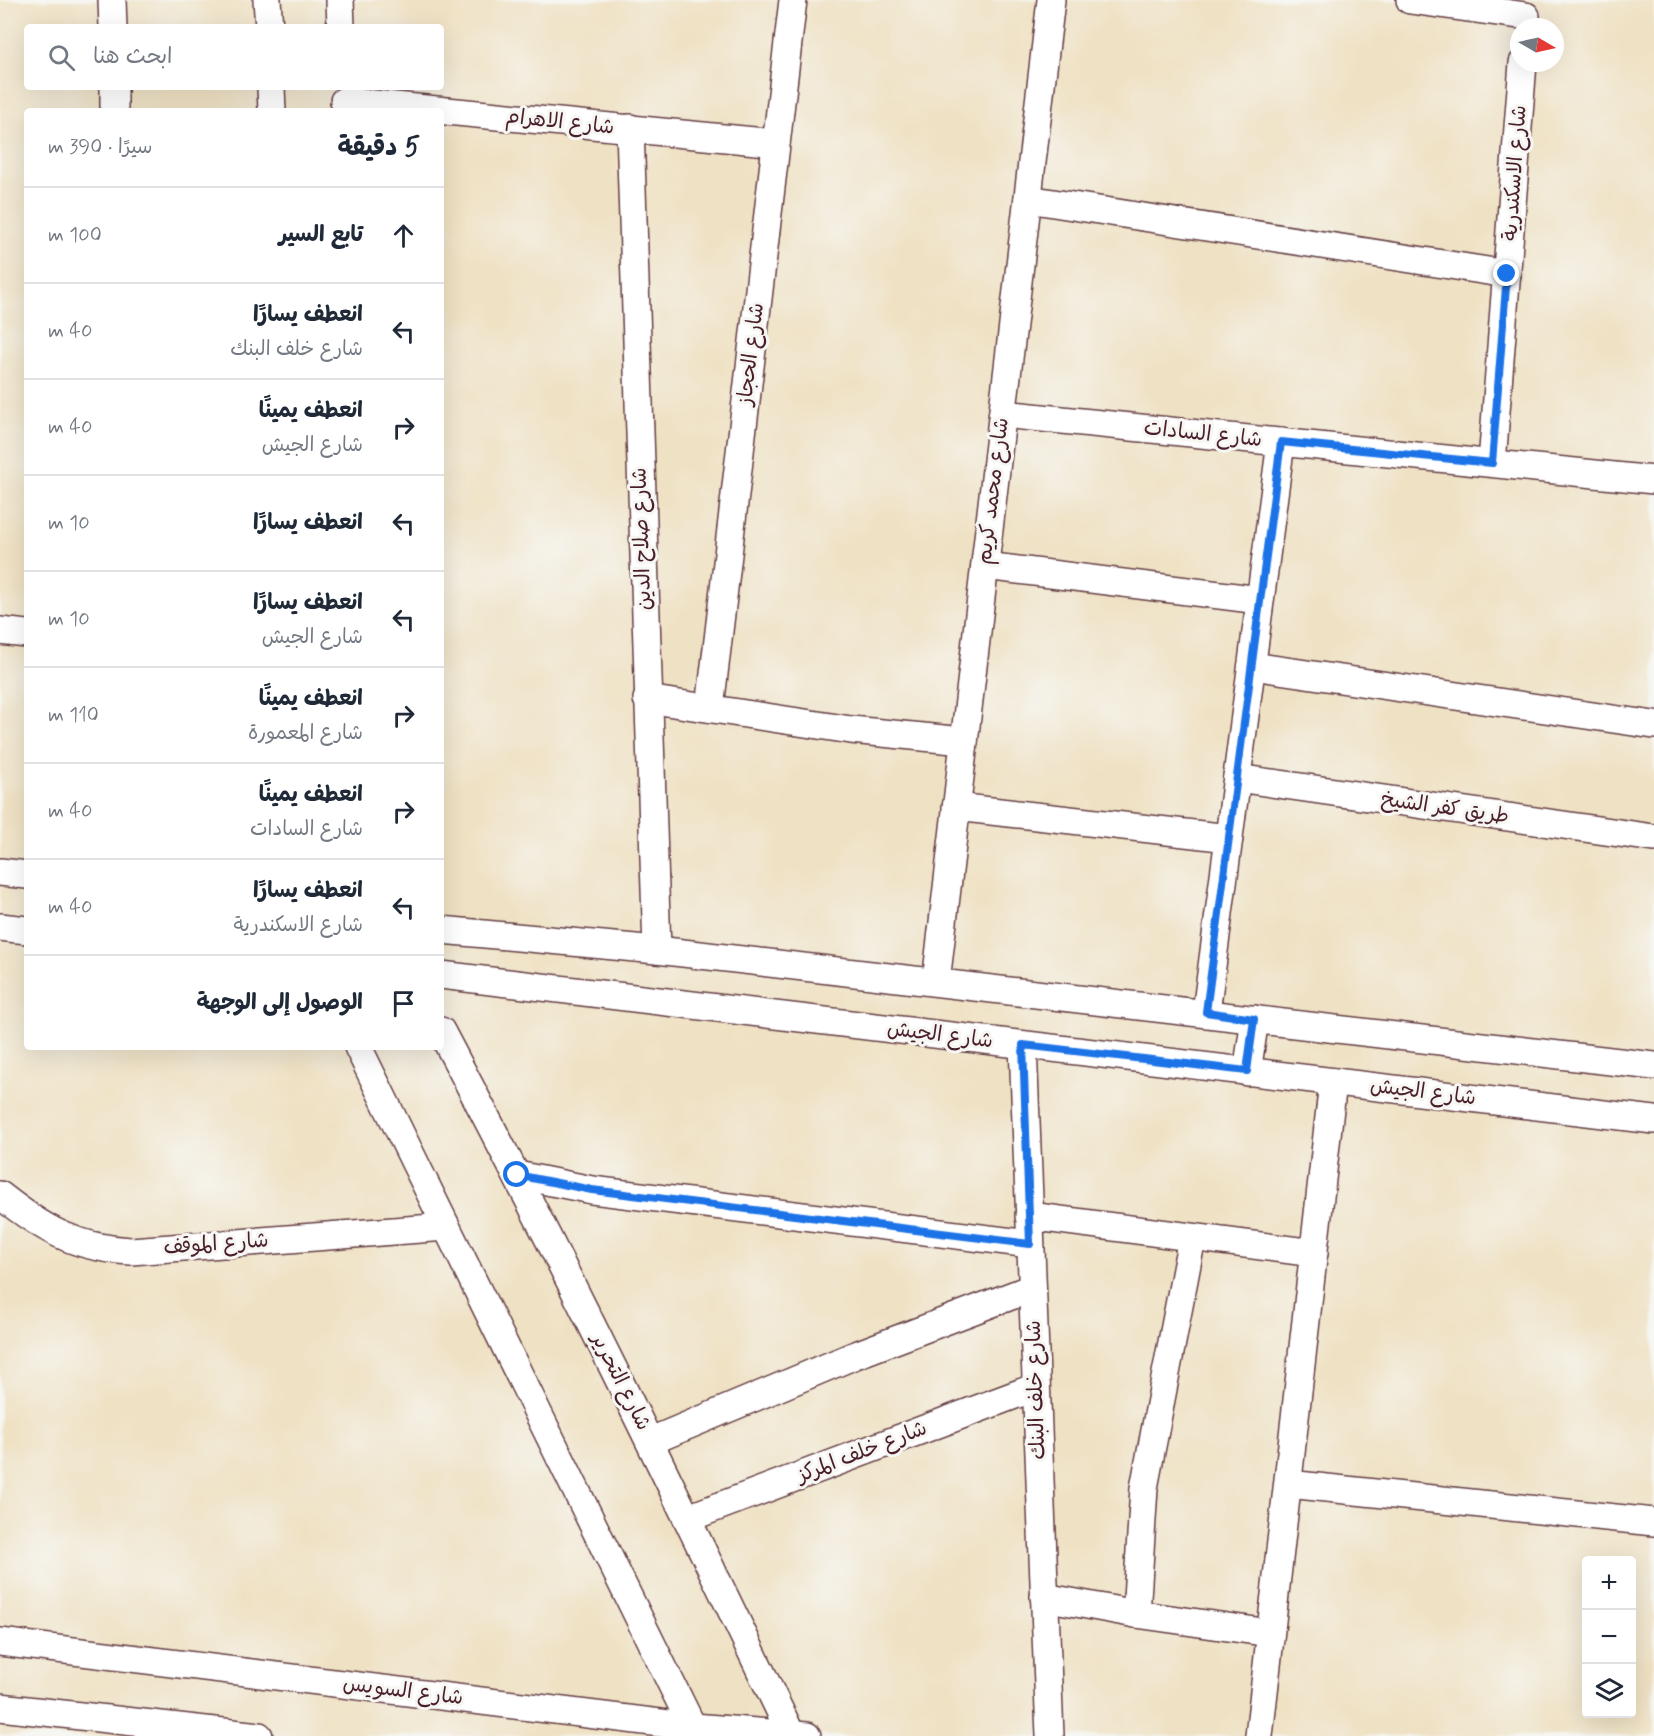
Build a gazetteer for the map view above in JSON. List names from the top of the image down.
{
  "streets": {
    "street": [
      "شارع الاهرام",
      "شارع الاسكندرية",
      "شارع الحجاز",
      "شارع السادات",
      "شارع محمد كريم",
      "شارع صلاح الدين",
      "طريق كفر الشيخ",
      "شارع الجيش",
      "شارع الموقف",
      "شارع التحرير",
      "شارع خلف البنك",
      "شارع خلف المركز",
      "شارع السويس"
    ]
  },
  "crossings": [
    ["شارع الاهرام", "شارع الحجاز"],
    ["شارع الاهرام", "شارع صلاح الدين"],
    ["شارع الاسكندرية", "شارع السادات"],
    ["شارع السادات", "شارع محمد كريم"],
    ["شارع الجيش", "شارع خلف البنك"],
    ["شارع التحرير", "شارع خلف المركز"],
    ["شارع التحرير", "شارع السويس"],
    ["شارع خلف البنك", "شارع خلف المركز"]
  ],
  "north": "right",
  "page": {
    "search": "ابحث هنا",
    "heading": ["5 دقيقة", "سيرًا · 390 m"],
    "list": [
      ["تابع السير", "100 m"],
      ["انعطف يسارًا", "شارع خلف البنك", "40 m"],
      ["انعطف يمينًا", "شارع الجيش", "40 m"],
      ["انعطف يسارًا", "10 m"],
      ["انعطف يسارًا", "شارع الجيش", "10 m"],
      ["انعطف يمينًا", "شارع المعمورة", "110 m"],
      ["انعطف يمينًا", "شارع السادات", "40 m"],
      ["انعطف يسارًا", "شارع الاسكندرية", "40 m"],
      "الوصول إلى الوجهة"
    ],
    "map_buttons": ["+", "−"]
  }
}
